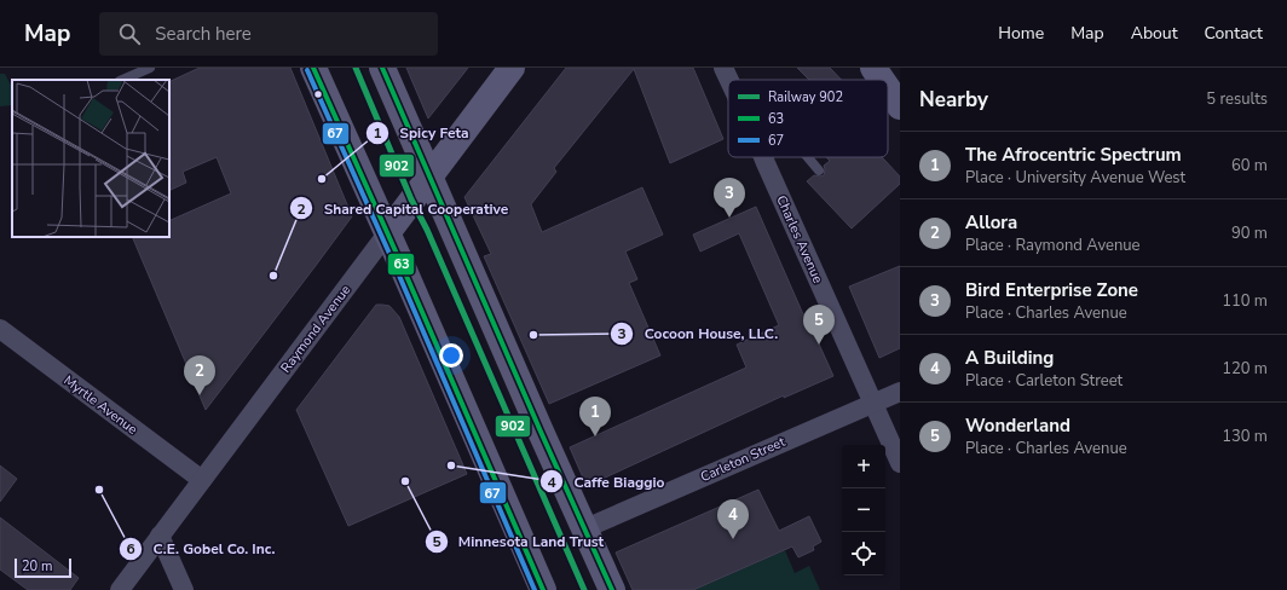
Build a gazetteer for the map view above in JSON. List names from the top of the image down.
{
  "streets": {
    "main road": ["Raymond Avenue"],
    "street": ["Charles Avenue", "Myrtle Avenue", "Carleton Street"]
  },
  "crossings": [
    ["Charles Avenue", "Carleton Street"],
    ["Raymond Avenue", "Myrtle Avenue"]
  ],
  "places": [
    "Spicy Feta",
    "Shared Capital Cooperative",
    "Cocoon House, LLC.",
    "Caffe Biaggio",
    "Minnesota Land Trust",
    "C.E. Gobel Co. Inc."
  ],
  "lines": ["rail line 902", "transit line 63", "transit line 67"],
  "legend": ["Railway 902", "63", "67"],
  "scale_bar": "20 m",
  "page": {
    "header": "Map",
    "search": "Search here",
    "nav": [
      "Home",
      "Map",
      "About",
      "Contact"
    ],
    "heading": ["Nearby", "5 results"],
    "list": [
      {
        "mark": "1",
        "name": "The Afrocentric Spectrum",
        "note": "Place · University Avenue West",
        "value": "60 m"
      },
      {
        "mark": "2",
        "name": "Allora",
        "note": "Place · Raymond Avenue",
        "value": "90 m"
      },
      {
        "mark": "3",
        "name": "Bird Enterprise Zone",
        "note": "Place · Charles Avenue",
        "value": "110 m"
      },
      {
        "mark": "4",
        "name": "A Building",
        "note": "Place · Carleton Street",
        "value": "120 m"
      },
      {
        "mark": "5",
        "name": "Wonderland",
        "note": "Place · Charles Avenue",
        "value": "130 m"
      }
    ],
    "pins": [
      "3",
      "5",
      "2",
      "1",
      "4"
    ],
    "map_buttons": ["+", "−"],
    "scale": "20 m"
  }
}
